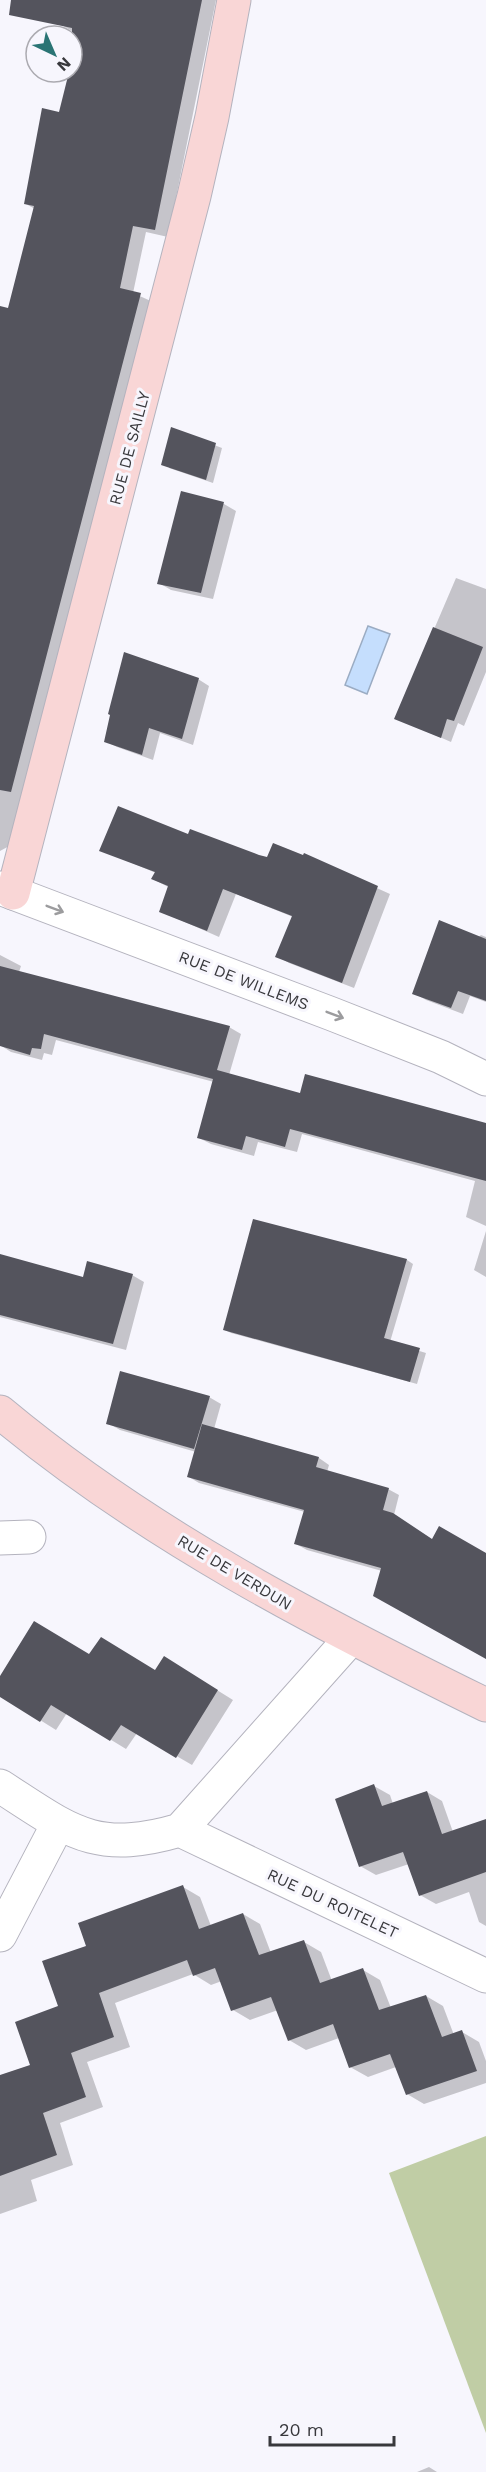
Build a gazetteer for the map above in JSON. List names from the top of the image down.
{
  "streets": {
    "street": [
      "RUE DE SAILLY",
      "RUE DE WILLEMS",
      "RUE DE VERDUN",
      "RUE DU ROITELET"
    ]
  },
  "crossings": [
    ["RUE DE SAILLY", "RUE DE WILLEMS"]
  ],
  "one_way": ["RUE DE WILLEMS"],
  "scale_bar": "20 m",
  "north": "bottom right"
}
